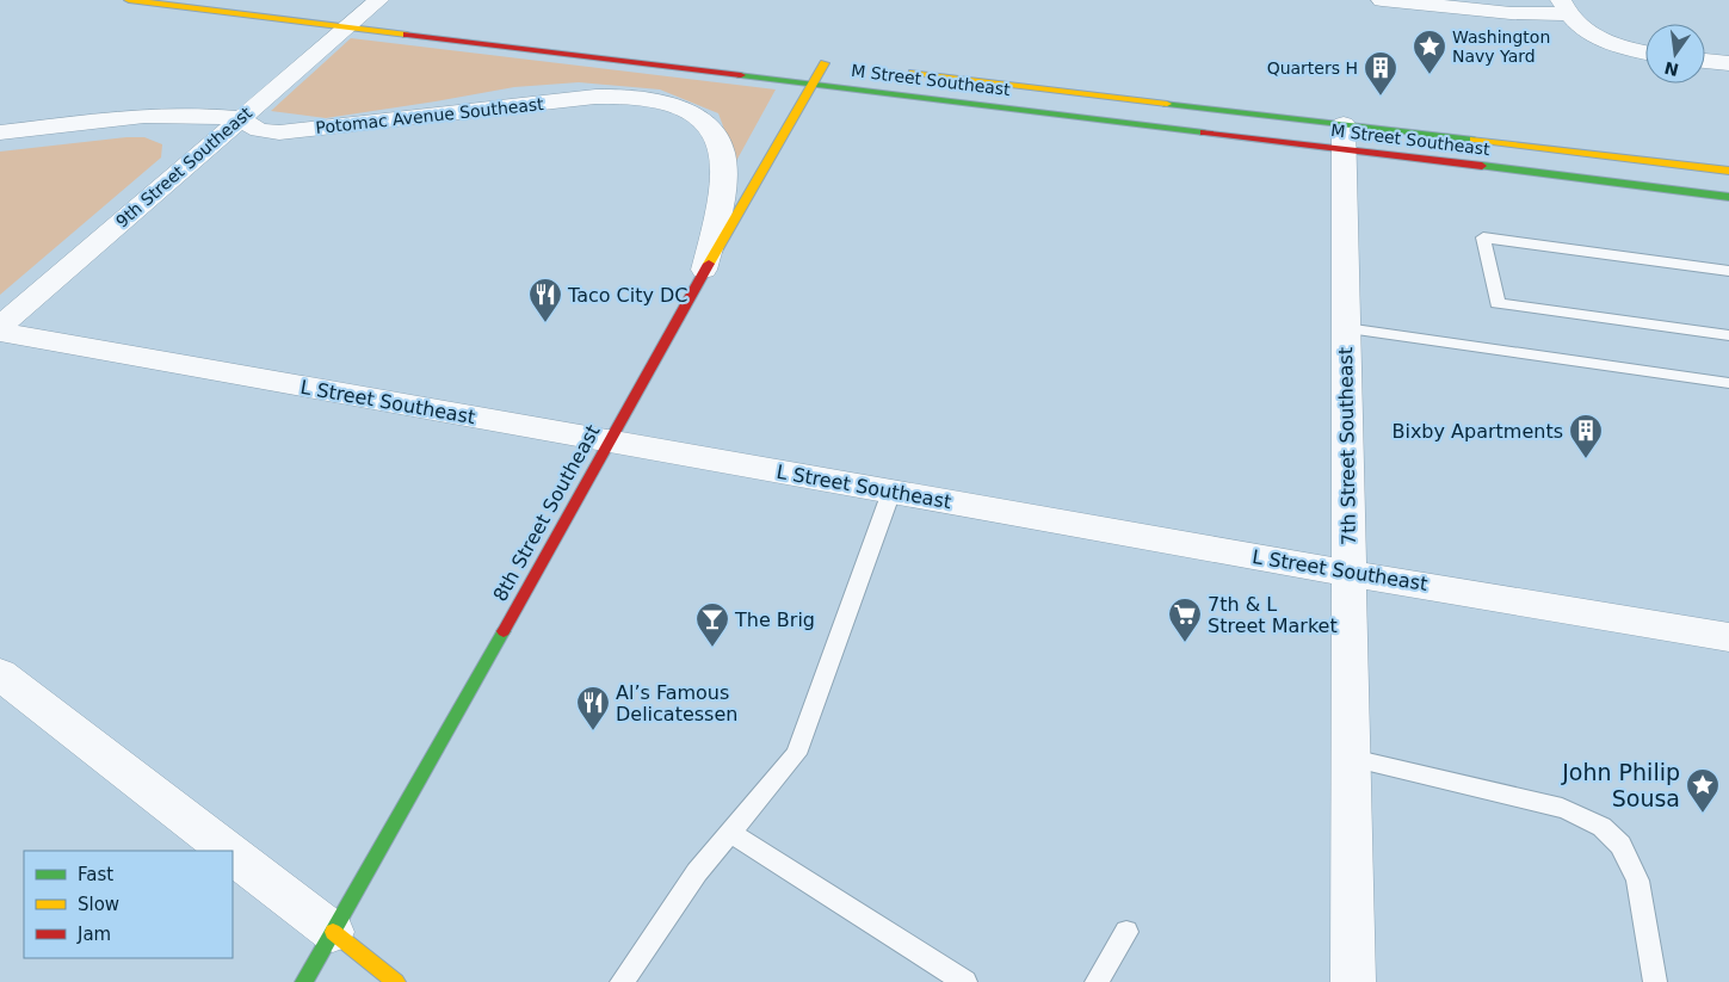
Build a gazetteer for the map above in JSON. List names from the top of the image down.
{
  "streets": {
    "main road": ["M Street Southeast", "8th Street Southeast"],
    "street": [
      "Potomac Avenue Southeast",
      "9th Street Southeast",
      "L Street Southeast",
      "7th Street Southeast"
    ]
  },
  "crossings": [
    ["M Street Southeast", "9th Street Southeast"],
    ["M Street Southeast", "7th Street Southeast"],
    ["M Street Southeast", "8th Street Southeast"],
    ["Potomac Avenue Southeast", "9th Street Southeast"],
    ["Potomac Avenue Southeast", "8th Street Southeast"],
    ["9th Street Southeast", "L Street Southeast"],
    ["L Street Southeast", "7th Street Southeast"],
    ["L Street Southeast", "8th Street Southeast"]
  ],
  "places": {
    "place": ["Washington Navy Yard", "John Philip Sousa"],
    "building": ["Quarters H", "Bixby Apartments"],
    "restaurant": ["Taco City DC", "Al’s Famous Delicatessen"],
    "supermarket": ["7th & L Street Market"],
    "bar": ["The Brig"]
  },
  "legend": ["Fast", "Slow", "Jam"],
  "north": "bottom"
}
